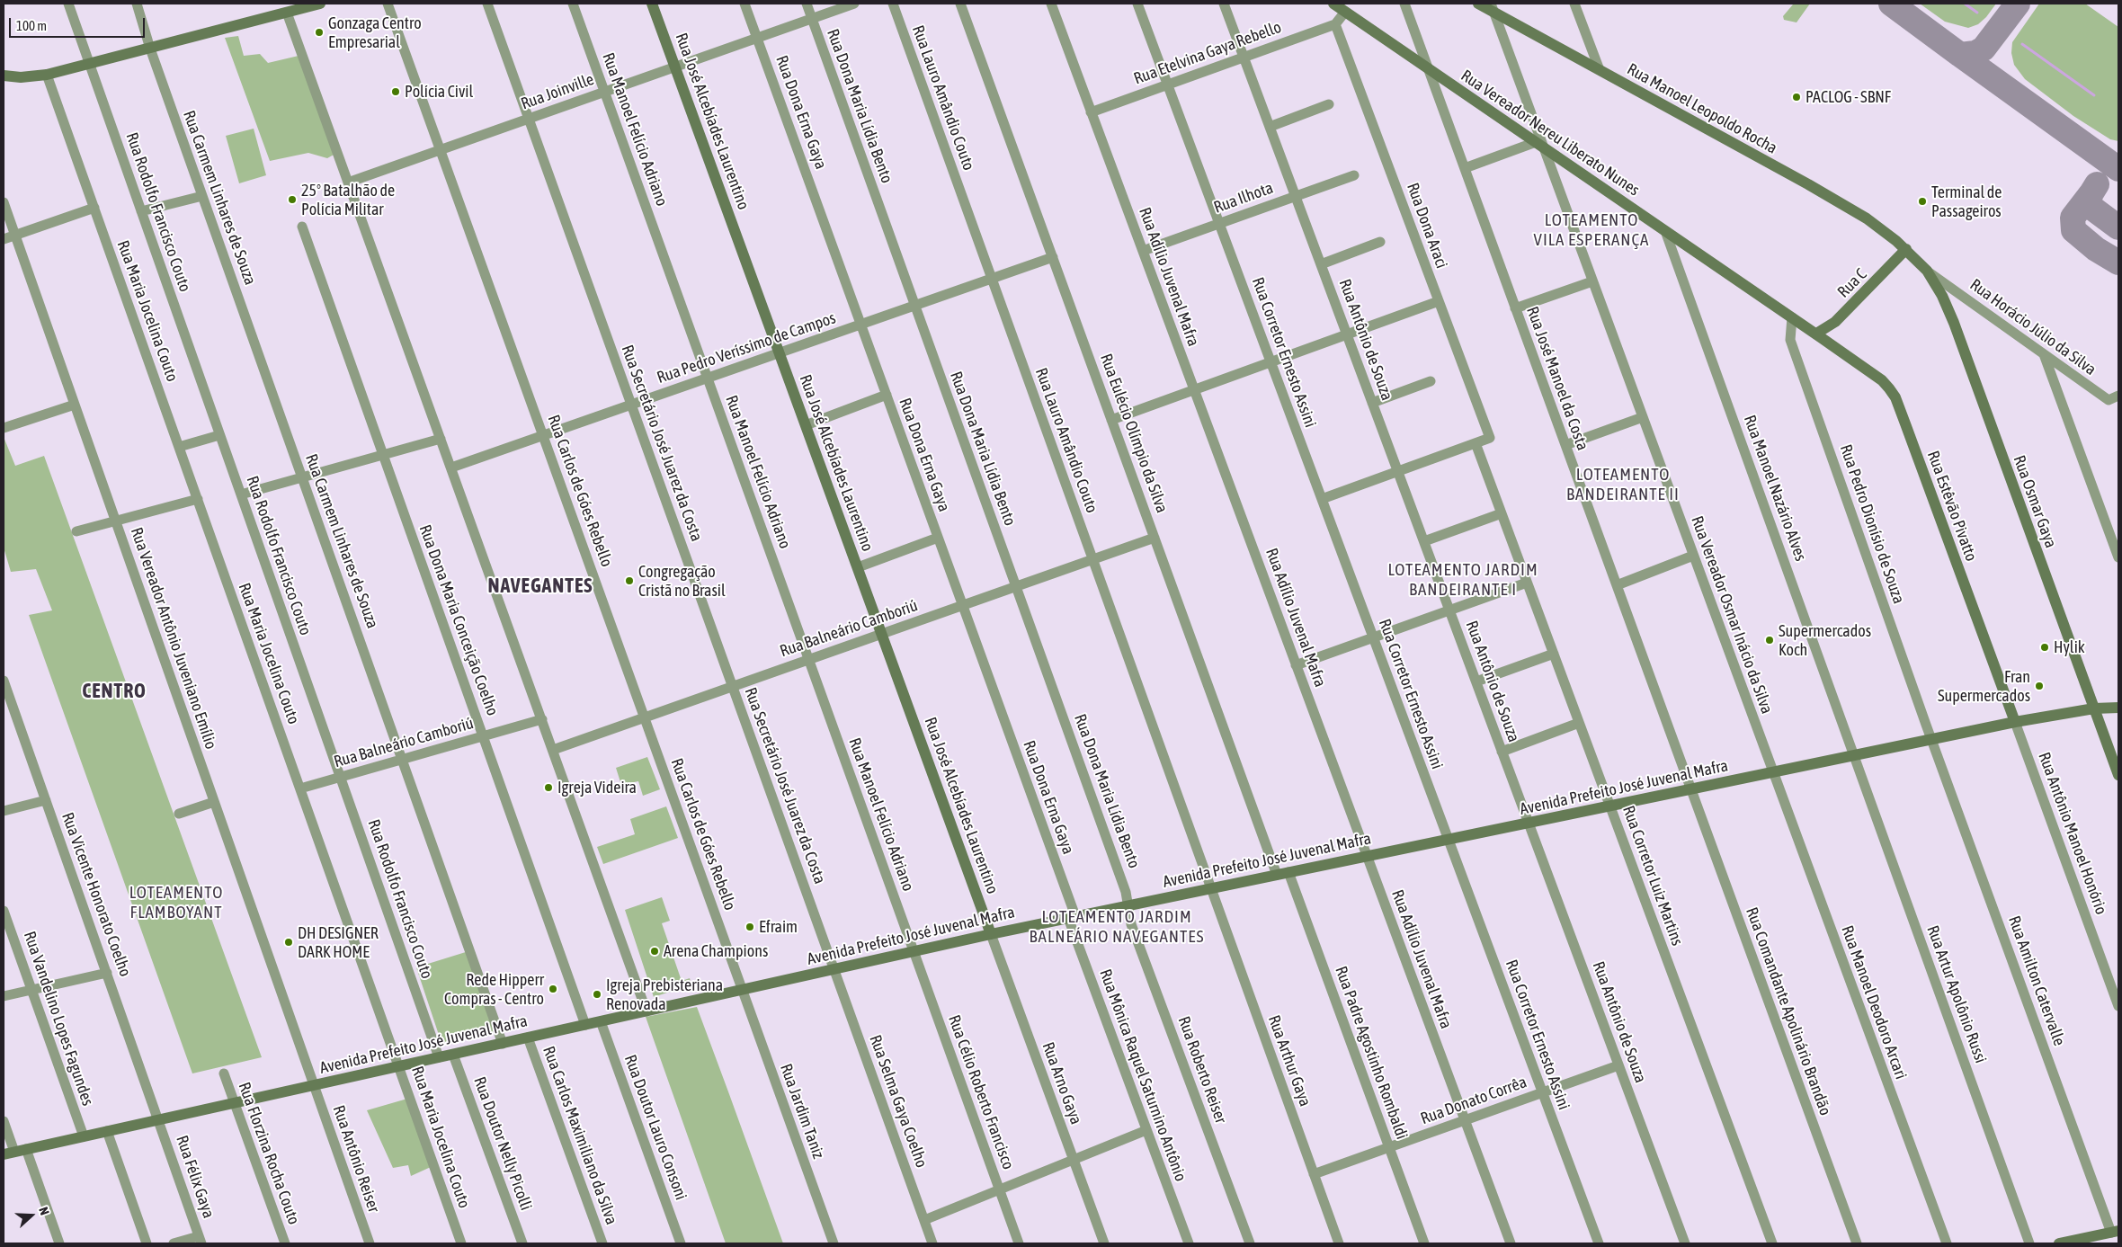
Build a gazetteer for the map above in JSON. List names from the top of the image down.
{
  "streets": {
    "main road": [
      "Rua Manoel Leopoldo Rocha",
      "Rua José Alcebíades Laurentino",
      "Rua Vereador Nereu Liberato Nunes",
      "Rua C",
      "Rua Osmar Gaya",
      "Rua Estêvão Pivatto",
      "Avenida Prefeito José Juvenal Mafra"
    ],
    "street": [
      "Rua Etelvina Gaya Rebello",
      "Rua Joinville",
      "Rua Lauro Amândio Couto",
      "Rua Dona Maria Lídia Bento",
      "Rua Dona Erna Gaya",
      "Rua Manoel Felício Adriano",
      "Rua Carmem Linhares de Souza",
      "Rua Ilhota",
      "Rua Rodolfo Francisco Couto",
      "Rua Dona Araci",
      "Rua Adílio Juvenal Mafra",
      "Rua Maria Jocelina Couto",
      "Rua Horácio Júlio da Silva",
      "Rua Antônio de Souza",
      "Rua Pedro Veríssimo de Campos",
      "Rua Corretor Ernesto Assini",
      "Rua José Manoel da Costa",
      "Rua Eulécio Olímpio da Silva",
      "Rua Secretário José Juarez da Costa",
      "Rua Manoel Nazário Alves",
      "Rua Carlos de Góes Rebello",
      "Rua Pedro Dionísio de Souza",
      "Rua Vereador Osmar Inácio da Silva",
      "Rua Dona Maria Conceição Coelho",
      "Rua Balneário Camboriú",
      "Rua Vereador Antônio Juveniano Emílio",
      "Rua Antônio Manoel Honório",
      "Rua Corretor Luiz Martins",
      "Rua Vicente Honorato Coelho",
      "Rua Amilton Catervalle",
      "Rua Artur Apolônio Russi",
      "Rua Manoel Deodoro Arcari",
      "Rua Comandante Apolinário Brandão",
      "Rua Vandelino Lopes Fagundes",
      "Rua Padre Agostinho Rombaldi",
      "Rua Arthur Gaya",
      "Rua Roberto Reiser",
      "Rua Mônica Raquel Saturnino Antônio",
      "Rua Arno Gaya",
      "Rua Célio Roberto Francisco",
      "Rua Donato Corrêa",
      "Rua Selma Gaya Coelho",
      "Rua Jardim Taniz",
      "Rua Doutor Lauro Consoni",
      "Rua Carlos Maximiliano da Silva",
      "Rua Doutor Nelly Picolli",
      "Rua Florzina Rocha Couto",
      "Rua Antônio Reiser",
      "Rua Félix Gaya"
    ]
  },
  "crossings": [
    ["Rua Etelvina Gaya Rebello", "Rua Dona Araci"],
    ["Rua Etelvina Gaya Rebello", "Rua Adílio Juvenal Mafra"],
    ["Rua Etelvina Gaya Rebello", "Rua Antônio de Souza"],
    ["Rua Etelvina Gaya Rebello", "Rua Corretor Ernesto Assini"],
    ["Rua Joinville", "Rua Dona Maria Lídia Bento"],
    ["Rua Joinville", "Rua Dona Erna Gaya"],
    ["Rua Joinville", "Rua José Alcebíades Laurentino"],
    ["Rua Joinville", "Rua Manoel Felício Adriano"],
    ["Rua Joinville", "Rua Secretário José Juarez da Costa"],
    ["Rua Joinville", "Rua Carlos de Góes Rebello"],
    ["Rua Lauro Amândio Couto", "Rua Pedro Veríssimo de Campos"],
    ["Rua Lauro Amândio Couto", "Rua Balneário Camboriú"],
    ["Rua Lauro Amândio Couto", "Avenida Prefeito José Juvenal Mafra"],
    ["Rua Lauro Amândio Couto", "Rua Arthur Gaya"],
    ["Rua Dona Maria Lídia Bento", "Rua Pedro Veríssimo de Campos"],
    ["Rua Dona Maria Lídia Bento", "Rua Balneário Camboriú"],
    ["Rua Dona Maria Lídia Bento", "Avenida Prefeito José Juvenal Mafra"],
    ["Rua Dona Maria Lídia Bento", "Rua Roberto Reiser"],
    ["Rua Manoel Leopoldo Rocha", "Rua C"],
    ["Rua Manoel Leopoldo Rocha", "Rua Osmar Gaya"],
    ["Rua Manoel Leopoldo Rocha", "Rua Vereador Osmar Inácio da Silva"],
    ["Rua Dona Erna Gaya", "Rua Pedro Veríssimo de Campos"],
    ["Rua Dona Erna Gaya", "Rua Balneário Camboriú"],
    ["Rua Dona Erna Gaya", "Avenida Prefeito José Juvenal Mafra"],
    ["Rua Dona Erna Gaya", "Rua Mônica Raquel Saturnino Antônio"],
    ["Rua José Alcebíades Laurentino", "Rua Pedro Veríssimo de Campos"],
    ["Rua José Alcebíades Laurentino", "Rua Balneário Camboriú"],
    ["Rua José Alcebíades Laurentino", "Avenida Prefeito José Juvenal Mafra"],
    ["Rua José Alcebíades Laurentino", "Rua Arno Gaya"],
    ["Rua Manoel Felício Adriano", "Rua Pedro Veríssimo de Campos"],
    ["Rua Manoel Felício Adriano", "Rua Balneário Camboriú"],
    ["Rua Manoel Felício Adriano", "Avenida Prefeito José Juvenal Mafra"],
    ["Rua Manoel Felício Adriano", "Rua Célio Roberto Francisco"],
    ["Rua Vereador Nereu Liberato Nunes", "Rua C"],
    ["Rua Vereador Nereu Liberato Nunes", "Rua José Manoel da Costa"],
    ["Rua Vereador Nereu Liberato Nunes", "Rua Manoel Nazário Alves"],
    ["Rua Vereador Nereu Liberato Nunes", "Rua Estêvão Pivatto"],
    ["Rua Vereador Nereu Liberato Nunes", "Rua Pedro Dionísio de Souza"],
    ["Rua Vereador Nereu Liberato Nunes", "Rua Vereador Osmar Inácio da Silva"],
    ["Rua Carmem Linhares de Souza", "Rua Balneário Camboriú"],
    ["Rua Carmem Linhares de Souza", "Avenida Prefeito José Juvenal Mafra"],
    ["Rua Ilhota", "Rua Adílio Juvenal Mafra"],
    ["Rua Ilhota", "Rua Antônio de Souza"],
    ["Rua Ilhota", "Rua Corretor Ernesto Assini"],
    ["Rua Rodolfo Francisco Couto", "Rua Balneário Camboriú"],
    ["Rua Rodolfo Francisco Couto", "Avenida Prefeito José Juvenal Mafra"],
    ["Rua Dona Araci", "Rua Corretor Luiz Martins"],
    ["Rua Adílio Juvenal Mafra", "Avenida Prefeito José Juvenal Mafra"],
    ["Rua Adílio Juvenal Mafra", "Rua Donato Corrêa"],
    ["Rua C", "Rua Osmar Gaya"],
    ["Rua C", "Rua Estêvão Pivatto"],
    ["Rua Maria Jocelina Couto", "Rua Balneário Camboriú"],
    ["Rua Maria Jocelina Couto", "Avenida Prefeito José Juvenal Mafra"],
    ["Rua Horácio Júlio da Silva", "Rua Osmar Gaya"],
    ["Rua Antônio de Souza", "Avenida Prefeito José Juvenal Mafra"],
    ["Rua Antônio de Souza", "Rua Donato Corrêa"],
    ["Rua Pedro Veríssimo de Campos", "Rua Eulécio Olímpio da Silva"],
    ["Rua Pedro Veríssimo de Campos", "Rua Secretário José Juarez da Costa"],
    ["Rua Pedro Veríssimo de Campos", "Rua Carlos de Góes Rebello"],
    ["Rua Corretor Ernesto Assini", "Avenida Prefeito José Juvenal Mafra"],
    ["Rua Corretor Ernesto Assini", "Rua Donato Corrêa"],
    ["Rua José Manoel da Costa", "Avenida Prefeito José Juvenal Mafra"],
    ["Rua José Manoel da Costa", "Rua Comandante Apolinário Brandão"],
    ["Rua Eulécio Olímpio da Silva", "Rua Balneário Camboriú"],
    ["Rua Eulécio Olímpio da Silva", "Avenida Prefeito José Juvenal Mafra"],
    ["Rua Secretário José Juarez da Costa", "Rua Balneário Camboriú"],
    ["Rua Secretário José Juarez da Costa", "Avenida Prefeito José Juvenal Mafra"],
    ["Rua Secretário José Juarez da Costa", "Rua Selma Gaya Coelho"],
    ["Rua Manoel Nazário Alves", "Avenida Prefeito José Juvenal Mafra"],
    ["Rua Manoel Nazário Alves", "Rua Artur Apolônio Russi"],
    ["Rua Carlos de Góes Rebello", "Rua Balneário Camboriú"],
    ["Rua Carlos de Góes Rebello", "Avenida Prefeito José Juvenal Mafra"],
    ["Rua Carlos de Góes Rebello", "Rua Jardim Taniz"],
    ["Rua Osmar Gaya", "Avenida Prefeito José Juvenal Mafra"],
    ["Rua Estêvão Pivatto", "Avenida Prefeito José Juvenal Mafra"],
    ["Rua Estêvão Pivatto", "Rua Antônio Manoel Honório"],
    ["Rua Pedro Dionísio de Souza", "Avenida Prefeito José Juvenal Mafra"],
    ["Rua Pedro Dionísio de Souza", "Rua Amilton Catervalle"],
    ["Rua Vereador Osmar Inácio da Silva", "Avenida Prefeito José Juvenal Mafra"],
    ["Rua Vereador Osmar Inácio da Silva", "Rua Manoel Deodoro Arcari"],
    ["Rua Dona Maria Conceição Coelho", "Rua Balneário Camboriú"],
    ["Rua Dona Maria Conceição Coelho", "Avenida Prefeito José Juvenal Mafra"],
    ["Rua Vereador Antônio Juveniano Emílio", "Avenida Prefeito José Juvenal Mafra"],
    ["Rua Vereador Antônio Juveniano Emílio", "Rua Antônio Reiser"],
    ["Avenida Prefeito José Juvenal Mafra", "Rua Antônio Manoel Honório"],
    ["Avenida Prefeito José Juvenal Mafra", "Rua Corretor Luiz Martins"],
    ["Avenida Prefeito José Juvenal Mafra", "Rua Vicente Honorato Coelho"],
    ["Avenida Prefeito José Juvenal Mafra", "Rua Amilton Catervalle"],
    ["Avenida Prefeito José Juvenal Mafra", "Rua Artur Apolônio Russi"],
    ["Avenida Prefeito José Juvenal Mafra", "Rua Manoel Deodoro Arcari"],
    ["Avenida Prefeito José Juvenal Mafra", "Rua Comandante Apolinário Brandão"],
    ["Avenida Prefeito José Juvenal Mafra", "Rua Vandelino Lopes Fagundes"],
    ["Avenida Prefeito José Juvenal Mafra", "Rua Padre Agostinho Rombaldi"],
    ["Avenida Prefeito José Juvenal Mafra", "Rua Arthur Gaya"],
    ["Avenida Prefeito José Juvenal Mafra", "Rua Roberto Reiser"],
    ["Avenida Prefeito José Juvenal Mafra", "Rua Mônica Raquel Saturnino Antônio"],
    ["Avenida Prefeito José Juvenal Mafra", "Rua Arno Gaya"],
    ["Avenida Prefeito José Juvenal Mafra", "Rua Célio Roberto Francisco"],
    ["Avenida Prefeito José Juvenal Mafra", "Rua Selma Gaya Coelho"],
    ["Avenida Prefeito José Juvenal Mafra", "Rua Jardim Taniz"],
    ["Avenida Prefeito José Juvenal Mafra", "Rua Doutor Lauro Consoni"],
    ["Avenida Prefeito José Juvenal Mafra", "Rua Carlos Maximiliano da Silva"],
    ["Avenida Prefeito José Juvenal Mafra", "Rua Doutor Nelly Picolli"],
    ["Avenida Prefeito José Juvenal Mafra", "Rua Florzina Rocha Couto"],
    ["Avenida Prefeito José Juvenal Mafra", "Rua Antônio Reiser"],
    ["Avenida Prefeito José Juvenal Mafra", "Rua Félix Gaya"],
    ["Rua Vicente Honorato Coelho", "Rua Félix Gaya"],
    ["Rua Padre Agostinho Rombaldi", "Rua Donato Corrêa"],
    ["Rua Arthur Gaya", "Rua Donato Corrêa"]
  ],
  "districts": [
    "LOTEAMENTO VILA ESPERANÇA",
    "LOTEAMENTO BANDEIRANTE II",
    "LOTEAMENTO JARDIM BANDEIRANTE I",
    "NAVEGANTES",
    "CENTRO",
    "LOTEAMENTO FLAMBOYANT",
    "LOTEAMENTO JARDIM BALNEÁRIO NAVEGANTES"
  ],
  "places": [
    "Gonzaga Centro Empresarial",
    "Polícia Civil",
    "PACLOG - SBNF",
    "25º Batalhão de Polícia Militar",
    "Terminal de Passageiros",
    "Congregação Cristã no Brasil",
    "Supermercados Koch",
    "Hylik",
    "Fran Supermercados",
    "Igreja Videira",
    "Efraim",
    "DH DESIGNER DARK HOME",
    "Arena Champions",
    "Rede Hipperr Compras - Centro",
    "Igreja Prebisteriana Renovada"
  ],
  "scale_bar": "100 m",
  "north": "right"
}
